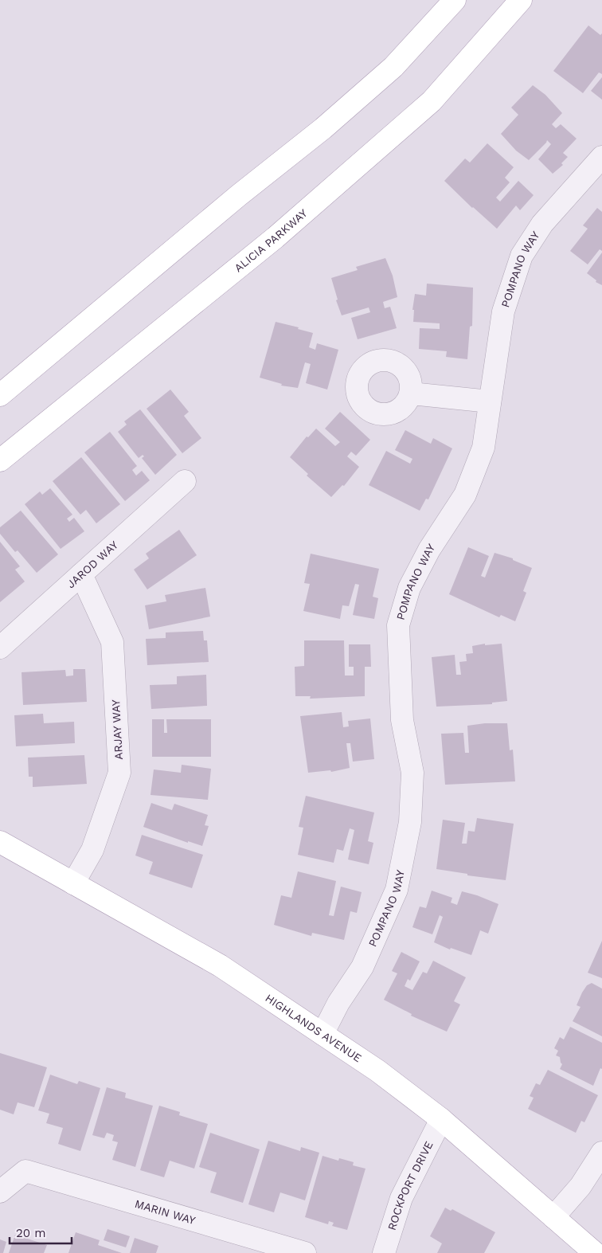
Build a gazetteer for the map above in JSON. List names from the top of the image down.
{
  "streets": {
    "main road": ["ALICIA PARKWAY", "HIGHLANDS AVENUE"],
    "street": [
      "POMPANO WAY",
      "JAROD WAY",
      "ARJAY WAY",
      "ROCKPORT DRIVE",
      "MARIN WAY"
    ]
  },
  "crossings": [
    ["POMPANO WAY", "HIGHLANDS AVENUE"],
    ["JAROD WAY", "ARJAY WAY"],
    ["ARJAY WAY", "HIGHLANDS AVENUE"],
    ["HIGHLANDS AVENUE", "ROCKPORT DRIVE"]
  ],
  "scale_bar": "20 m"
}
